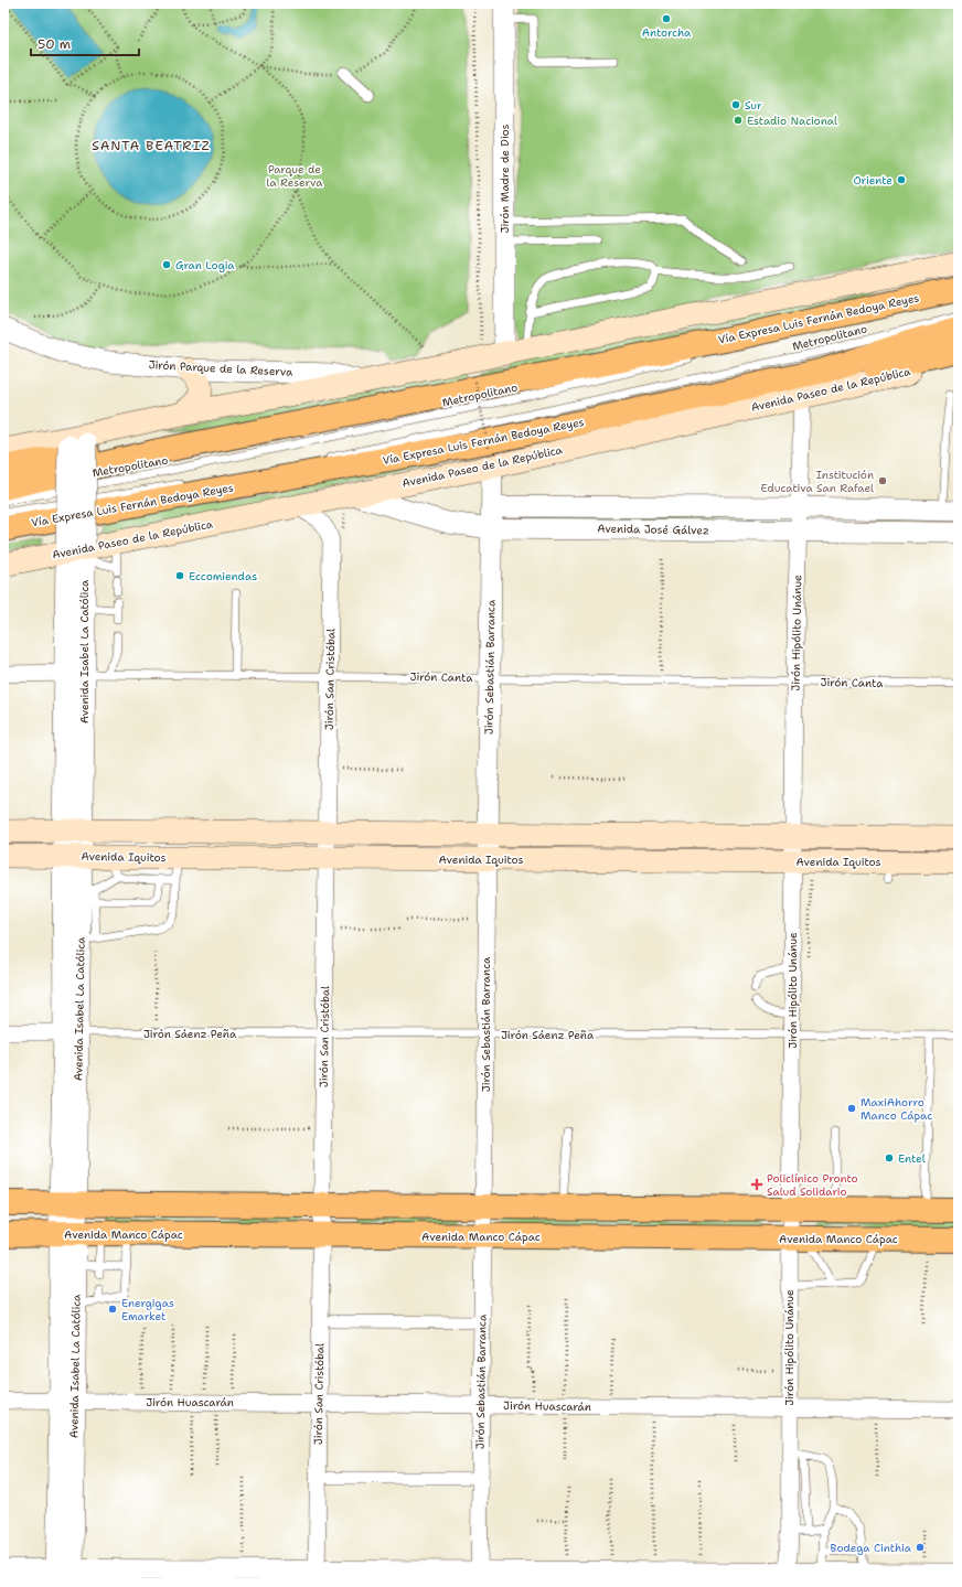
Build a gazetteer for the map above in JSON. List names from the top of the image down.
{
  "streets": {
    "main road": [
      "Vía Expresa Luis Fernán Bedoya Reyes",
      "Avenida Paseo de la República",
      "Avenida Iquitos",
      "Avenida Manco Cápac"
    ],
    "street": [
      "Jirón Madre de Dios",
      "Jirón Parque de la Reserva",
      "Avenida José Gálvez",
      "Jirón Hipólito Unánue",
      "Avenida Isabel La Católica",
      "Jirón Sebastián Barranca",
      "Jirón Canta",
      "Jirón San Cristóbal",
      "Jirón Sáenz Peña",
      "Jirón Huascarán"
    ],
    "lane": ["Metropolitano"]
  },
  "crossings": [
    ["Avenida Paseo de la República", "Avenida José Gálvez"],
    ["Avenida Paseo de la República", "Jirón Hipólito Unánue"],
    ["Avenida Paseo de la República", "Avenida Isabel La Católica"],
    ["Avenida Paseo de la República", "Jirón Sebastián Barranca"],
    ["Avenida Paseo de la República", "Jirón San Cristóbal"],
    ["Avenida José Gálvez", "Jirón Hipólito Unánue"],
    ["Avenida José Gálvez", "Jirón Sebastián Barranca"],
    ["Jirón Hipólito Unánue", "Jirón Canta"],
    ["Jirón Hipólito Unánue", "Avenida Iquitos"],
    ["Jirón Hipólito Unánue", "Jirón Sáenz Peña"],
    ["Jirón Hipólito Unánue", "Avenida Manco Cápac"],
    ["Jirón Hipólito Unánue", "Jirón Huascarán"],
    ["Avenida Isabel La Católica", "Jirón Canta"],
    ["Avenida Isabel La Católica", "Avenida Iquitos"],
    ["Avenida Isabel La Católica", "Jirón Sáenz Peña"],
    ["Avenida Isabel La Católica", "Avenida Manco Cápac"],
    ["Avenida Isabel La Católica", "Jirón Huascarán"],
    ["Jirón Sebastián Barranca", "Jirón Canta"],
    ["Jirón Sebastián Barranca", "Avenida Iquitos"],
    ["Jirón Sebastián Barranca", "Jirón Sáenz Peña"],
    ["Jirón Sebastián Barranca", "Avenida Manco Cápac"],
    ["Jirón Sebastián Barranca", "Jirón Huascarán"],
    ["Jirón Canta", "Jirón San Cristóbal"],
    ["Jirón San Cristóbal", "Avenida Iquitos"],
    ["Jirón San Cristóbal", "Jirón Sáenz Peña"],
    ["Jirón San Cristóbal", "Avenida Manco Cápac"],
    ["Jirón San Cristóbal", "Jirón Huascarán"]
  ],
  "districts": ["SANTA BEATRIZ"],
  "parks": ["Parque de la Reserva"],
  "places": {
    "other": [
      "Antorcha",
      "Sur",
      "Estadio Nacional",
      "Oriente",
      "Gran Logia",
      "Institución Educativa San Rafael",
      "Eccomiendas",
      "MaxiAhorro Manco Cápac",
      "Entel",
      "Energigas Emarket",
      "Bodega Cinthia"
    ],
    "health": ["Policlínico Pronto Salud Solidario"]
  },
  "scale_bar": "50 m"
}
